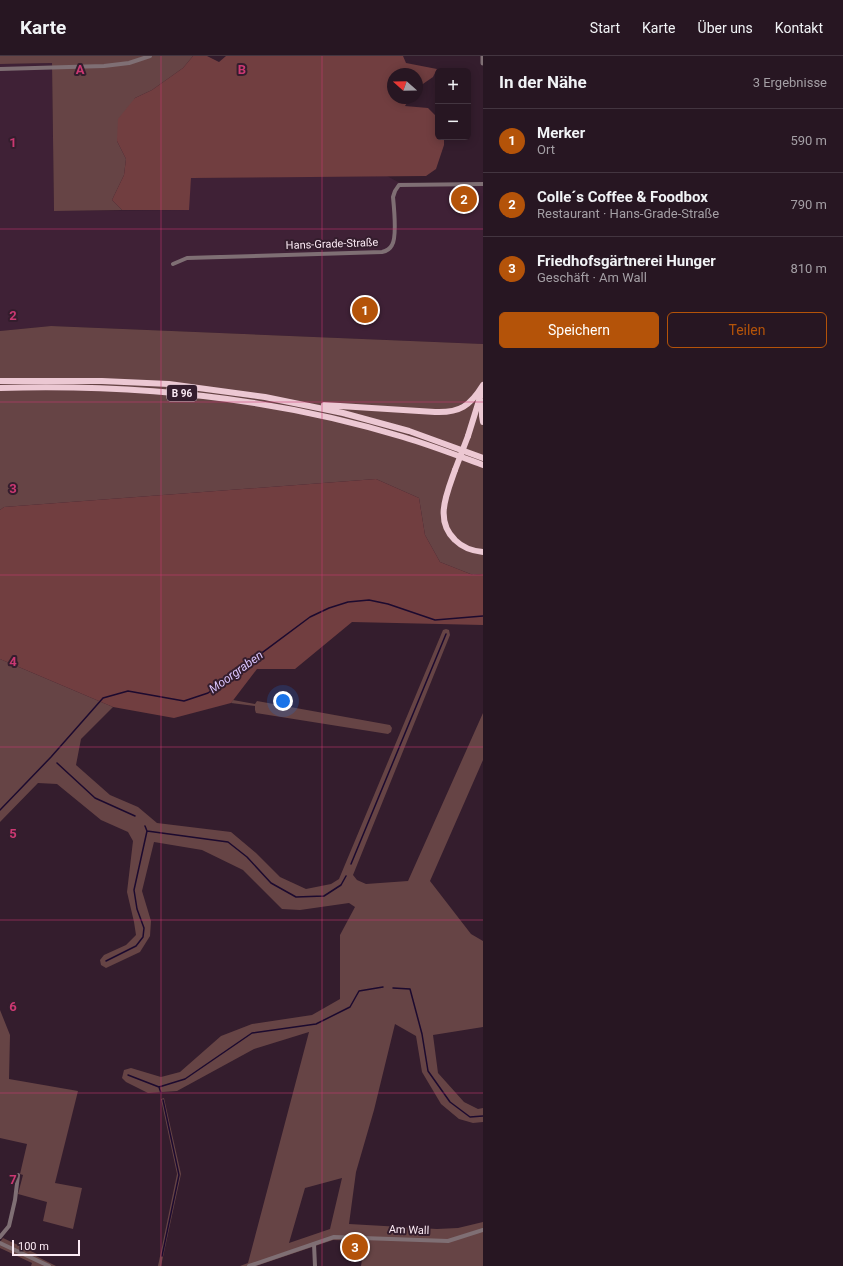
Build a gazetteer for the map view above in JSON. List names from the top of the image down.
{
  "streets": {
    "highway": ["B 96"],
    "street": ["Hans-Grade-Straße", "Am Wall"]
  },
  "water": ["Moorgraben"],
  "scale_bar": "100 m",
  "north": "left",
  "page": {
    "header": "Karte",
    "nav": [
      "Start",
      "Karte",
      "Über uns",
      "Kontakt"
    ],
    "heading": ["In der Nähe", "3 Ergebnisse"],
    "map_buttons": ["+", "−"],
    "list": [
      {
        "mark": "1",
        "name": "Merker",
        "note": "Ort",
        "value": "590 m"
      },
      {
        "mark": "2",
        "name": "Colle´s Coffee & Foodbox",
        "note": "Restaurant · Hans-Grade-Straße",
        "value": "790 m"
      },
      {
        "mark": "3",
        "name": "Friedhofsgärtnerei Hunger",
        "note": "Geschäft · Am Wall",
        "value": "810 m"
      }
    ],
    "pins": ["2", "1", "3"],
    "buttons": ["Speichern", "Teilen"],
    "scale": "100 m"
  },
  "grid": {
    "columns": ["A", "B"],
    "rows": [
      "1",
      "2",
      "3",
      "4",
      "5",
      "6",
      "7"
    ]
  }
}
